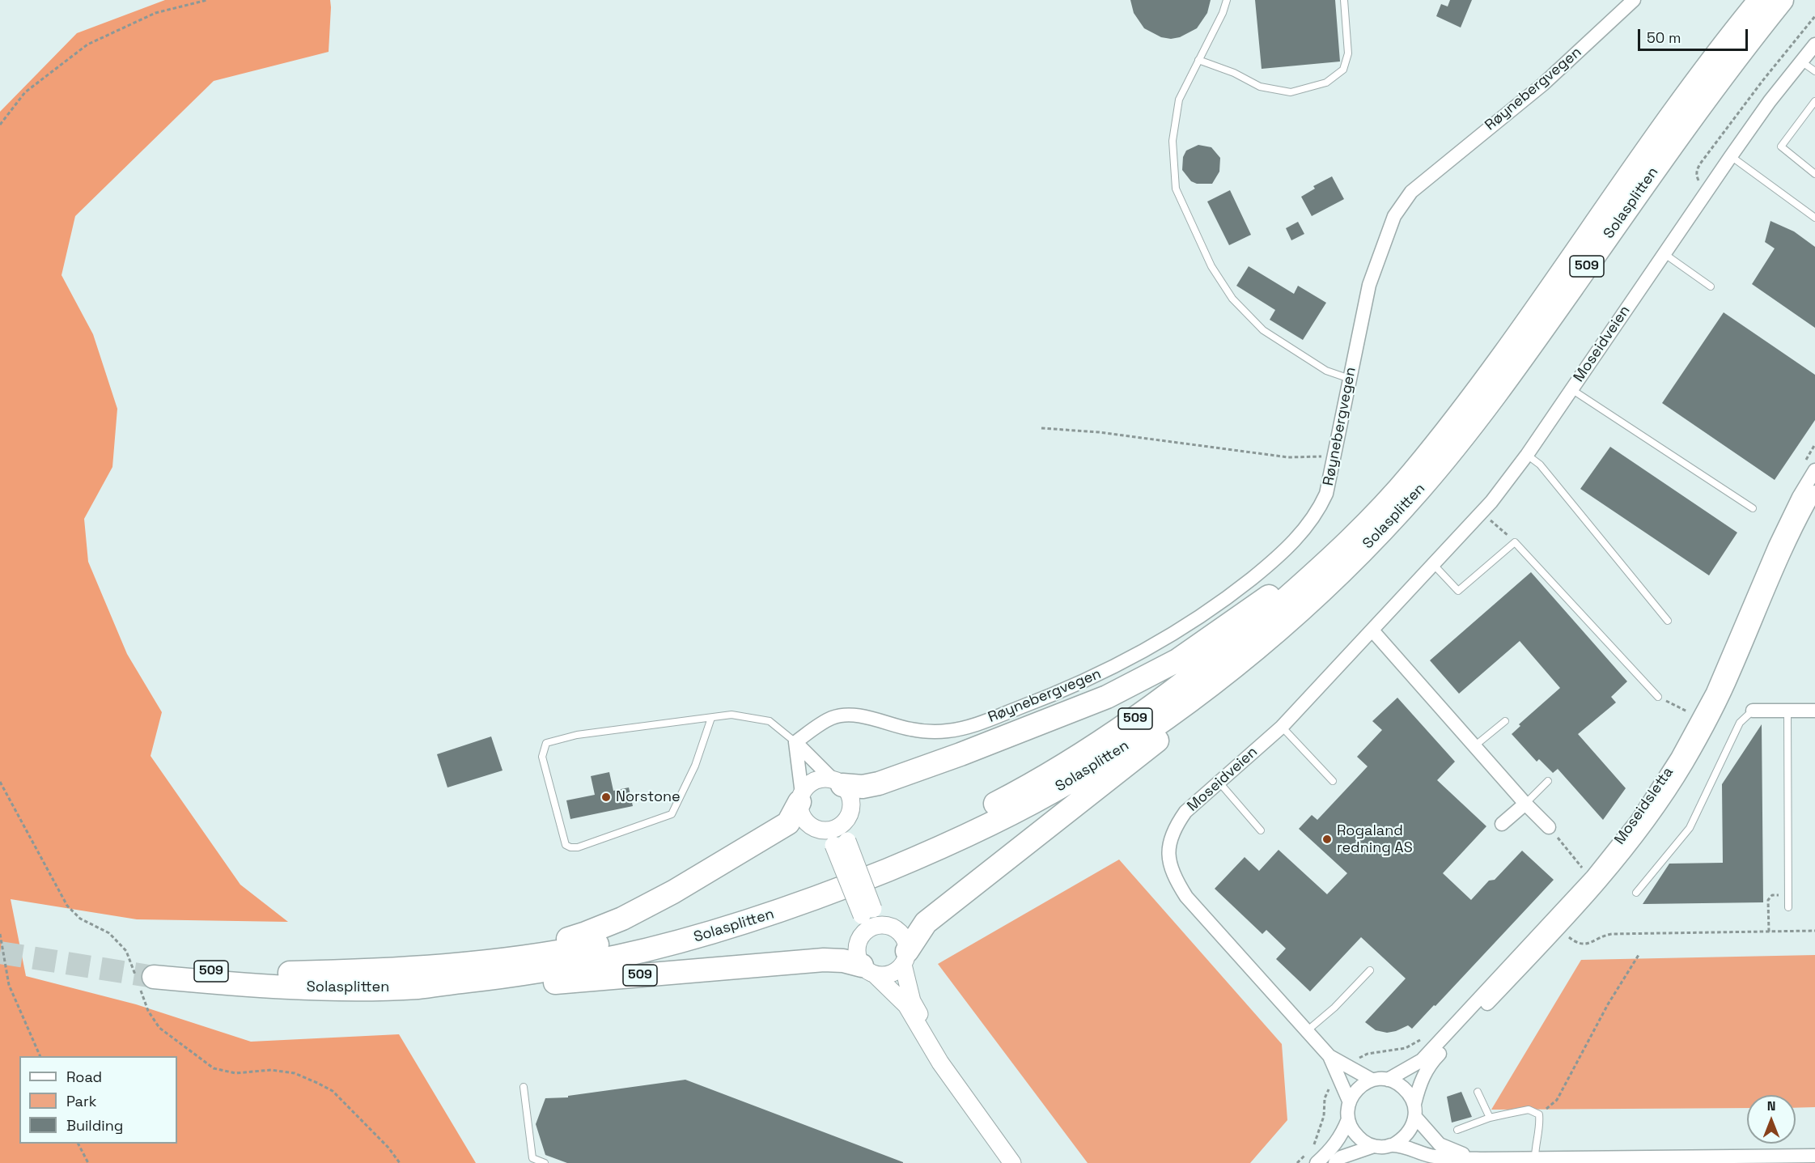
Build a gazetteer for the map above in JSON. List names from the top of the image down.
{
  "streets": {
    "highway": ["Solasplitten", "509"],
    "street": ["Røynebergvegen", "Moseidveien", "Moseidsletta"]
  },
  "crossings": [
    ["Solasplitten", "509"]
  ],
  "places": ["Norstone", "Rogaland redning AS"],
  "legend": ["Road", "Park", "Building"],
  "scale_bar": "50 m",
  "north": "top"
}
